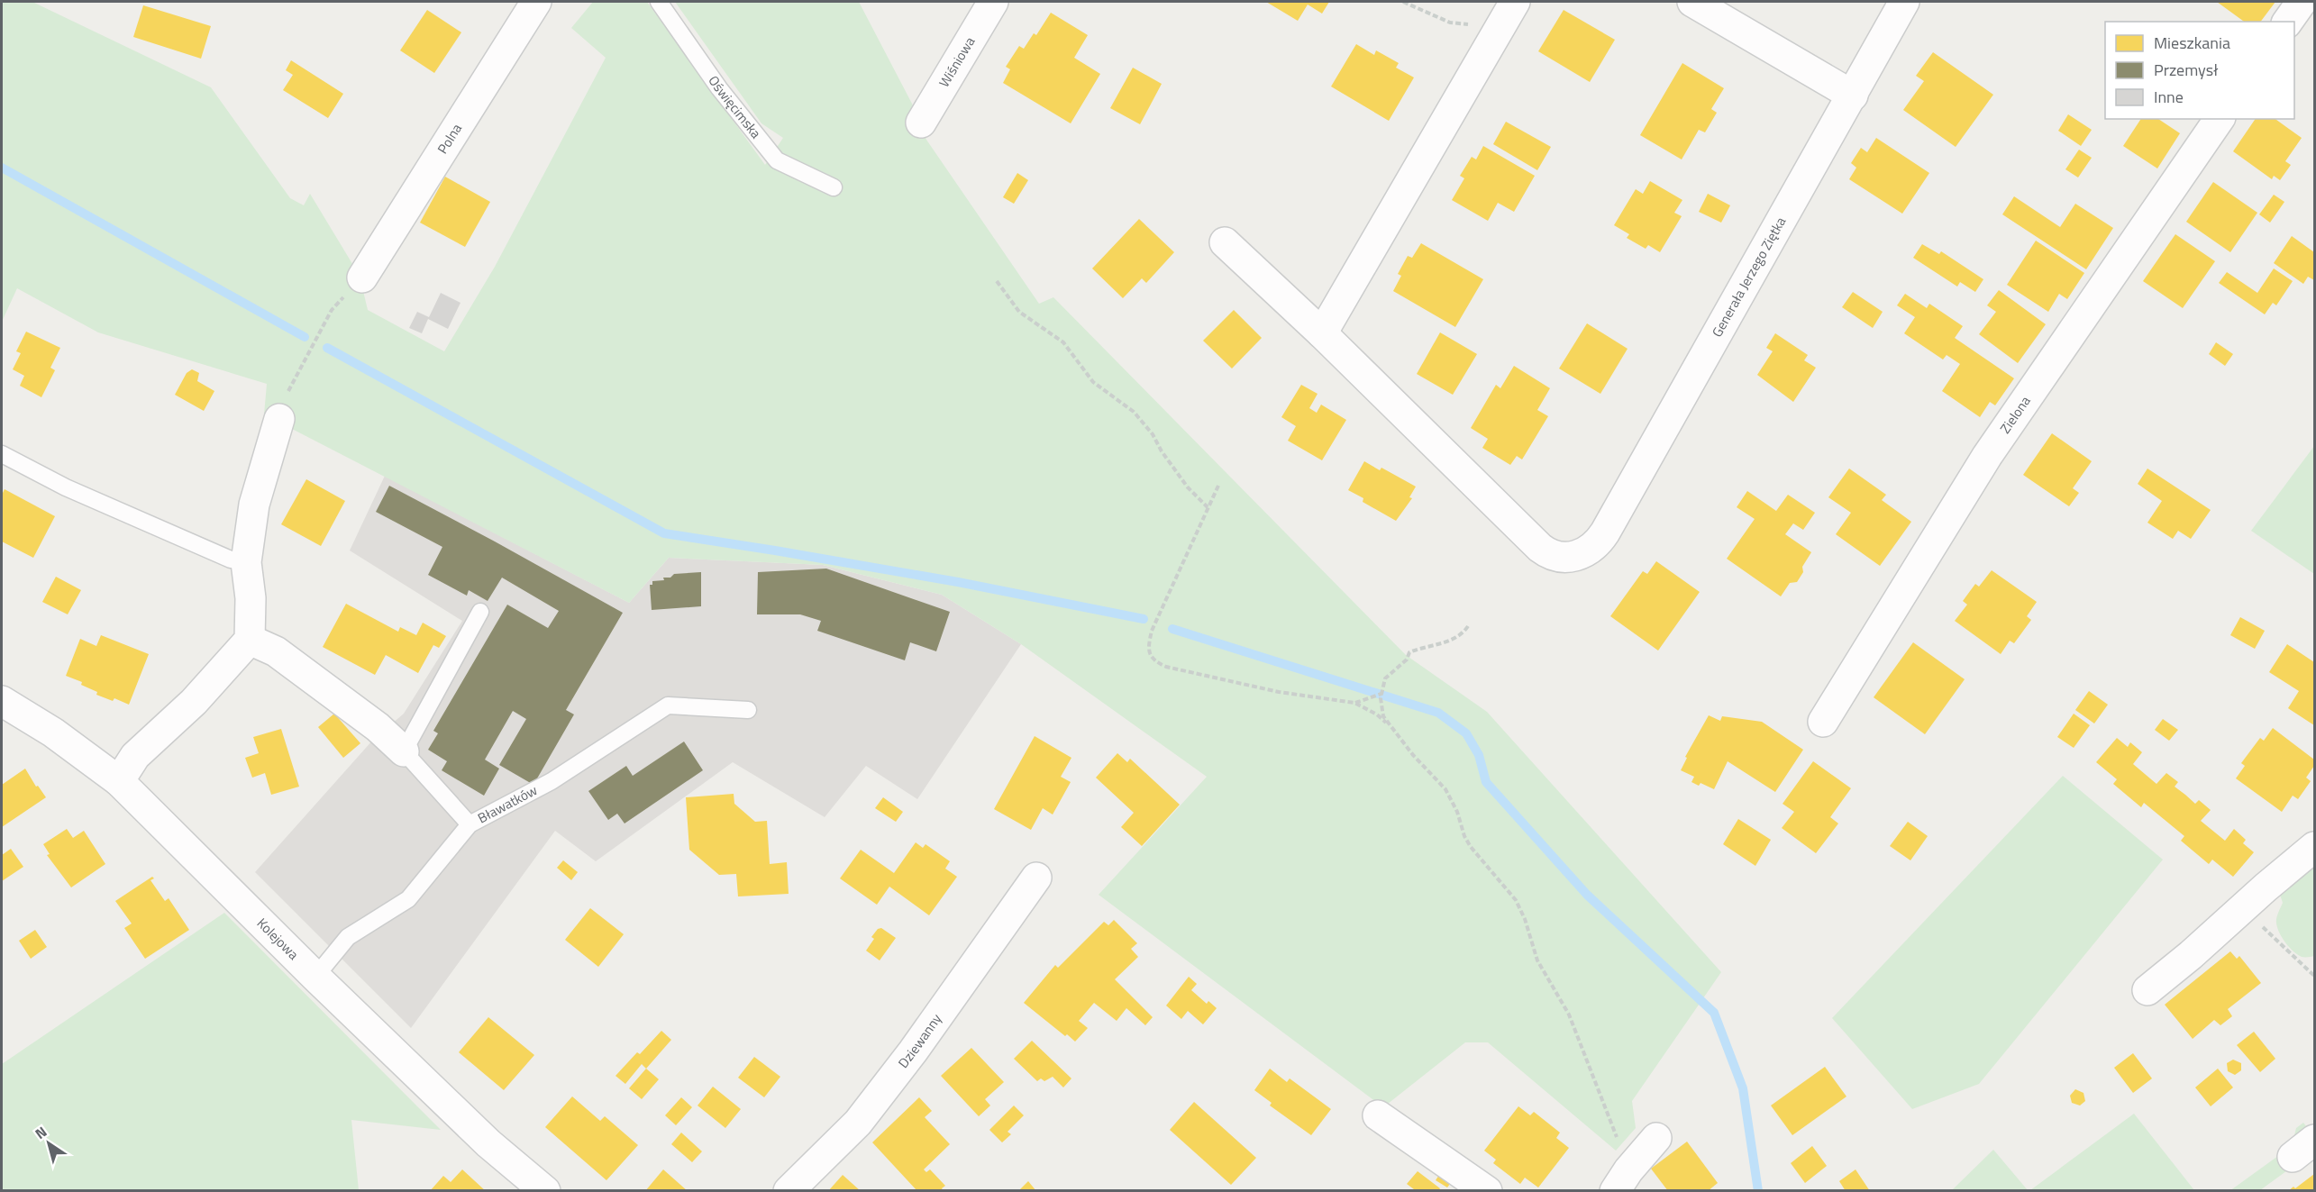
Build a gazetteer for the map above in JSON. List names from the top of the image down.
{
  "streets": {
    "street": [
      "Wiśniowa",
      "Polna",
      "Generała Jerzego Ziętka",
      "Zielona",
      "Bławatków",
      "Kolejowa",
      "Dziewanny"
    ],
    "lane": ["Oświęcimska"]
  },
  "legend": ["Mieszkania", "Przemysł", "Inne"],
  "north": "top left"
}
